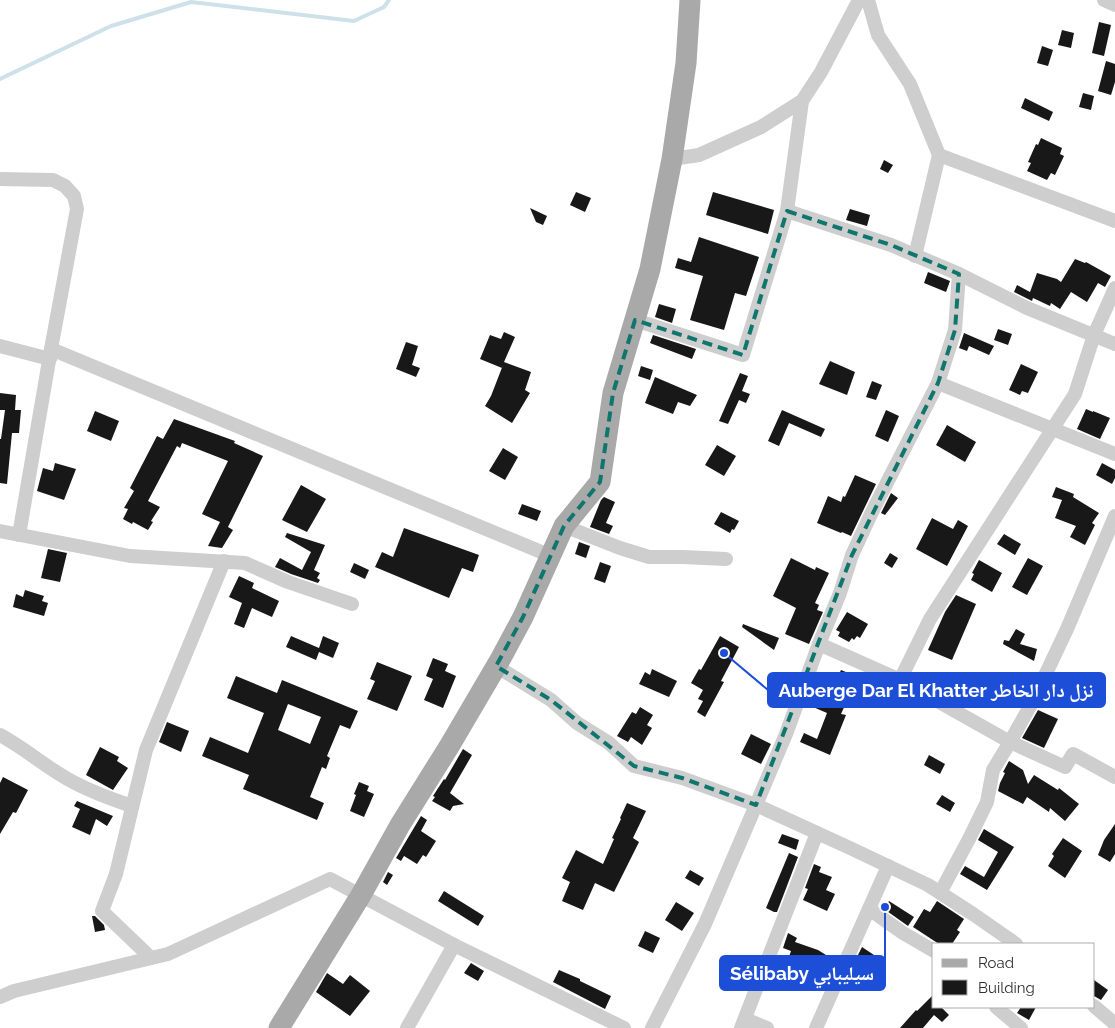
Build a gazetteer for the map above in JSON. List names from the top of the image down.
{
  "places": ["Auberge Dar El Khatter نزل دار الخاطر", "Sélibaby سيليبابي"],
  "legend": ["Road", "Building"]
}
